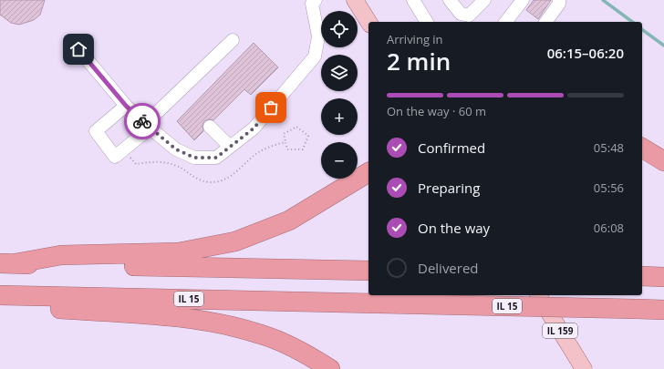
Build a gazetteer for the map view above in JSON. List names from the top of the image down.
{
  "streets": {
    "highway": ["IL 15"],
    "main road": ["IL 159"]
  },
  "page": {
    "map_buttons": ["+", "−"],
    "heading": ["2 min", "Arriving in", "06:15–06:20"],
    "bar": "On the way · 60 m",
    "list": [
      ["Confirmed", "05:48"],
      ["Preparing", "05:56"],
      ["On the way", "06:08"],
      "Delivered"
    ]
  }
}
